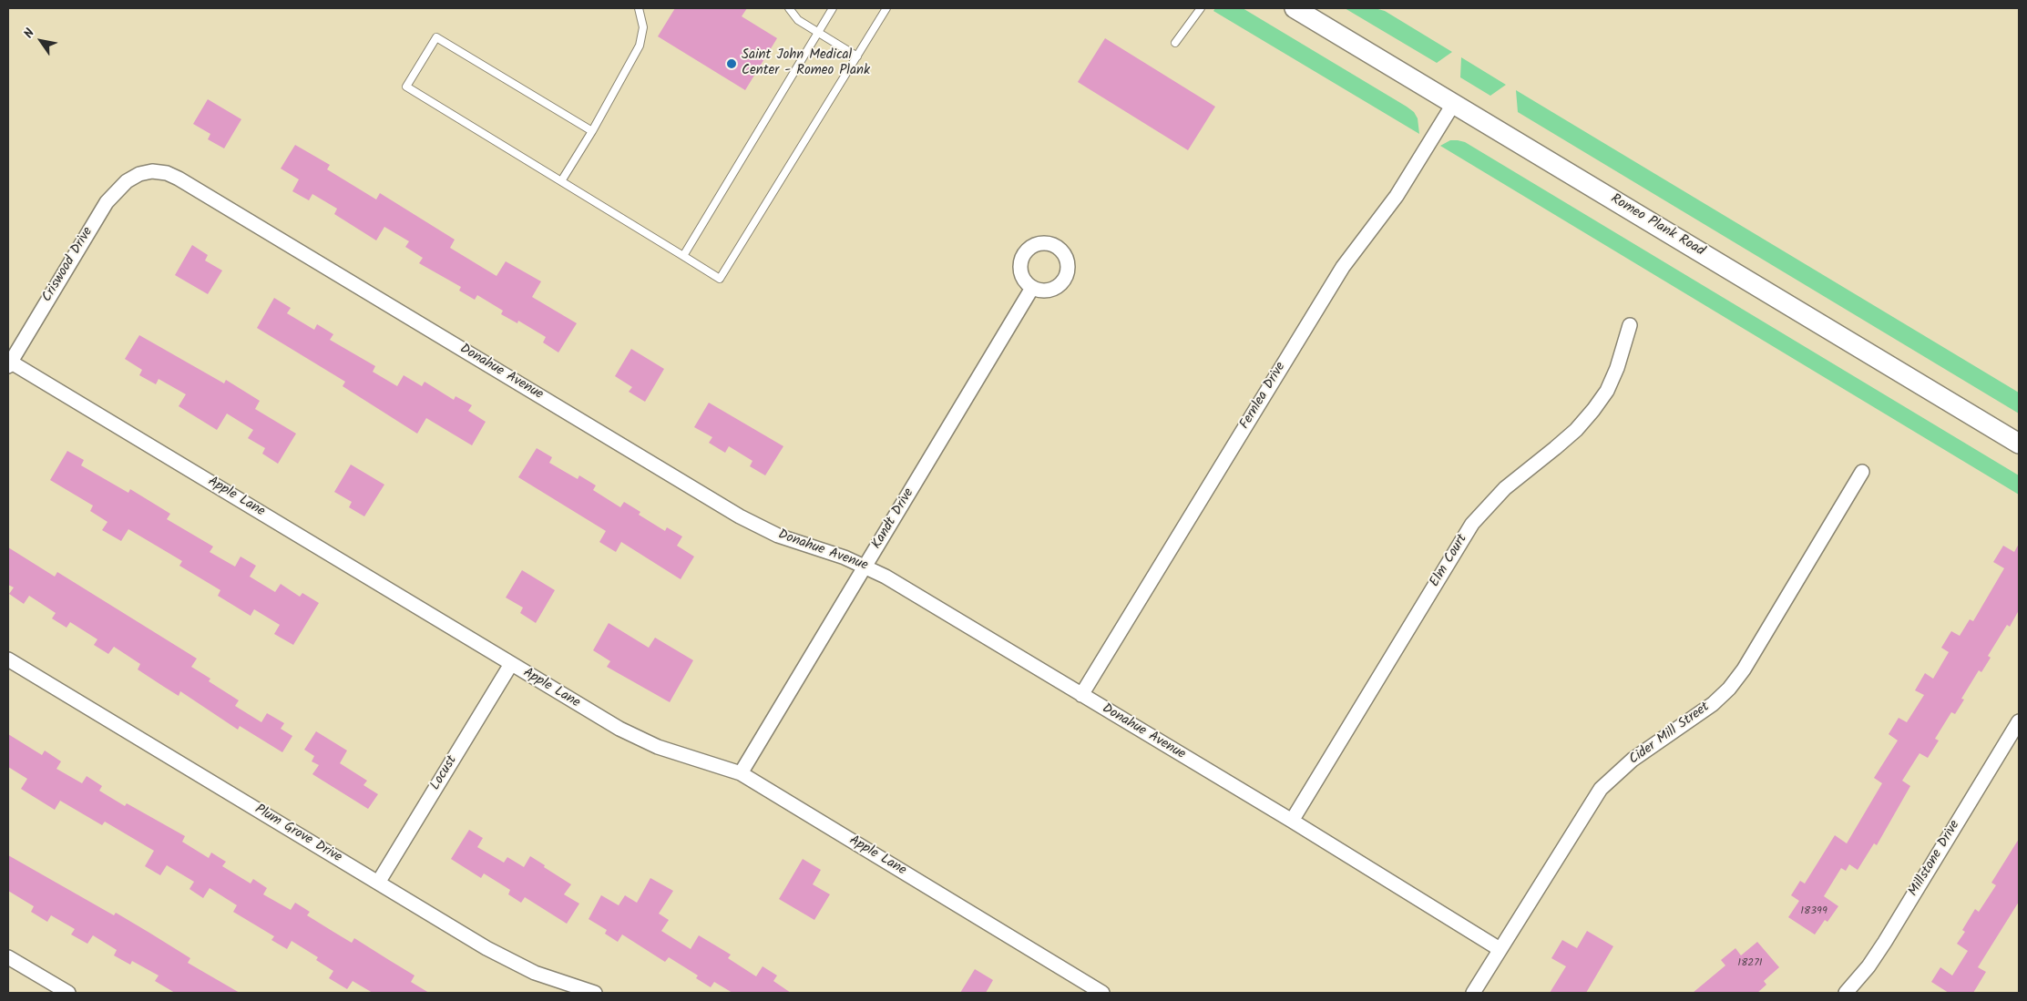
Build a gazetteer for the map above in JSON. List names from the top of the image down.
{
  "streets": {
    "main road": ["Romeo Plank Road"],
    "street": [
      "Criswood Drive",
      "Donahue Avenue",
      "Fernlea Drive",
      "Apple Lane",
      "Kandt Drive",
      "Elm Court",
      "Cider Mill Street",
      "Locust",
      "Plum Grove Drive",
      "Millstone Drive"
    ]
  },
  "crossings": [
    ["Romeo Plank Road", "Fernlea Drive"],
    ["Criswood Drive", "Donahue Avenue"],
    ["Criswood Drive", "Apple Lane"],
    ["Donahue Avenue", "Fernlea Drive"],
    ["Donahue Avenue", "Kandt Drive"],
    ["Donahue Avenue", "Elm Court"],
    ["Donahue Avenue", "Cider Mill Street"],
    ["Apple Lane", "Kandt Drive"],
    ["Apple Lane", "Locust"],
    ["Locust", "Plum Grove Drive"]
  ],
  "places": ["Saint John Medical Center - Romeo Plank"],
  "house_numbers": ["18399", "18271"],
  "north": "top left"
}
